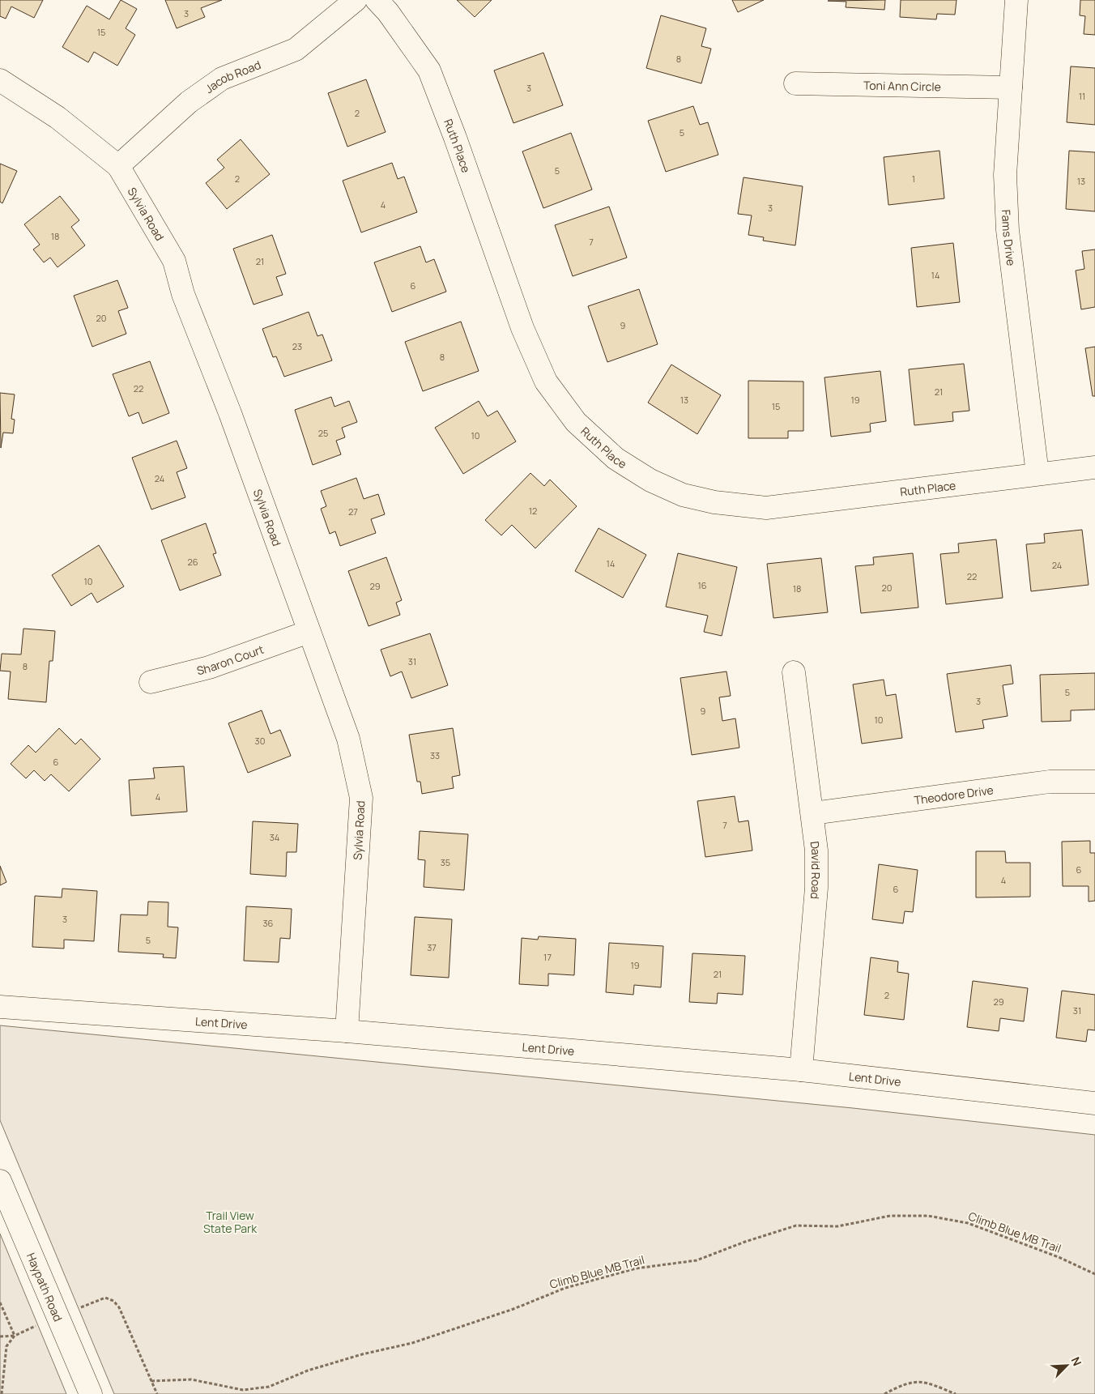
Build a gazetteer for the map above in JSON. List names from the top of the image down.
{
  "streets": {
    "street": [
      "Jacob Road",
      "Toni Ann Circle",
      "Ruth Place",
      "Sylvia Road",
      "Fams Drive",
      "Sharon Court",
      "Theodore Drive",
      "David Road",
      "Lent Drive",
      "Haypath Road"
    ],
    "path": ["Climb Blue MB Trail"]
  },
  "crossings": [
    ["Jacob Road", "Sylvia Road"],
    ["Toni Ann Circle", "Fams Drive"],
    ["Ruth Place", "Fams Drive"],
    ["Sylvia Road", "Sharon Court"],
    ["Sylvia Road", "Lent Drive"],
    ["Theodore Drive", "David Road"],
    ["David Road", "Lent Drive"]
  ],
  "parks": ["Trail View State Park"],
  "house_numbers": [
    "3",
    "15",
    "8",
    "3",
    "11",
    "2",
    "5",
    "5",
    "2",
    "1",
    "13",
    "4",
    "3",
    "18",
    "7",
    "21",
    "14",
    "6",
    "20",
    "9",
    "23",
    "8",
    "22",
    "21",
    "13",
    "19",
    "15",
    "25",
    "10",
    "24",
    "12",
    "27",
    "26",
    "14",
    "24",
    "22",
    "10",
    "16",
    "29",
    "20",
    "18",
    "31",
    "8",
    "5",
    "3",
    "9",
    "10",
    "30",
    "33",
    "6",
    "4",
    "7",
    "34",
    "35",
    "6",
    "4",
    "6",
    "3",
    "36",
    "5",
    "37",
    "17",
    "19",
    "21",
    "2",
    "29",
    "31"
  ],
  "north": "top right"
}
